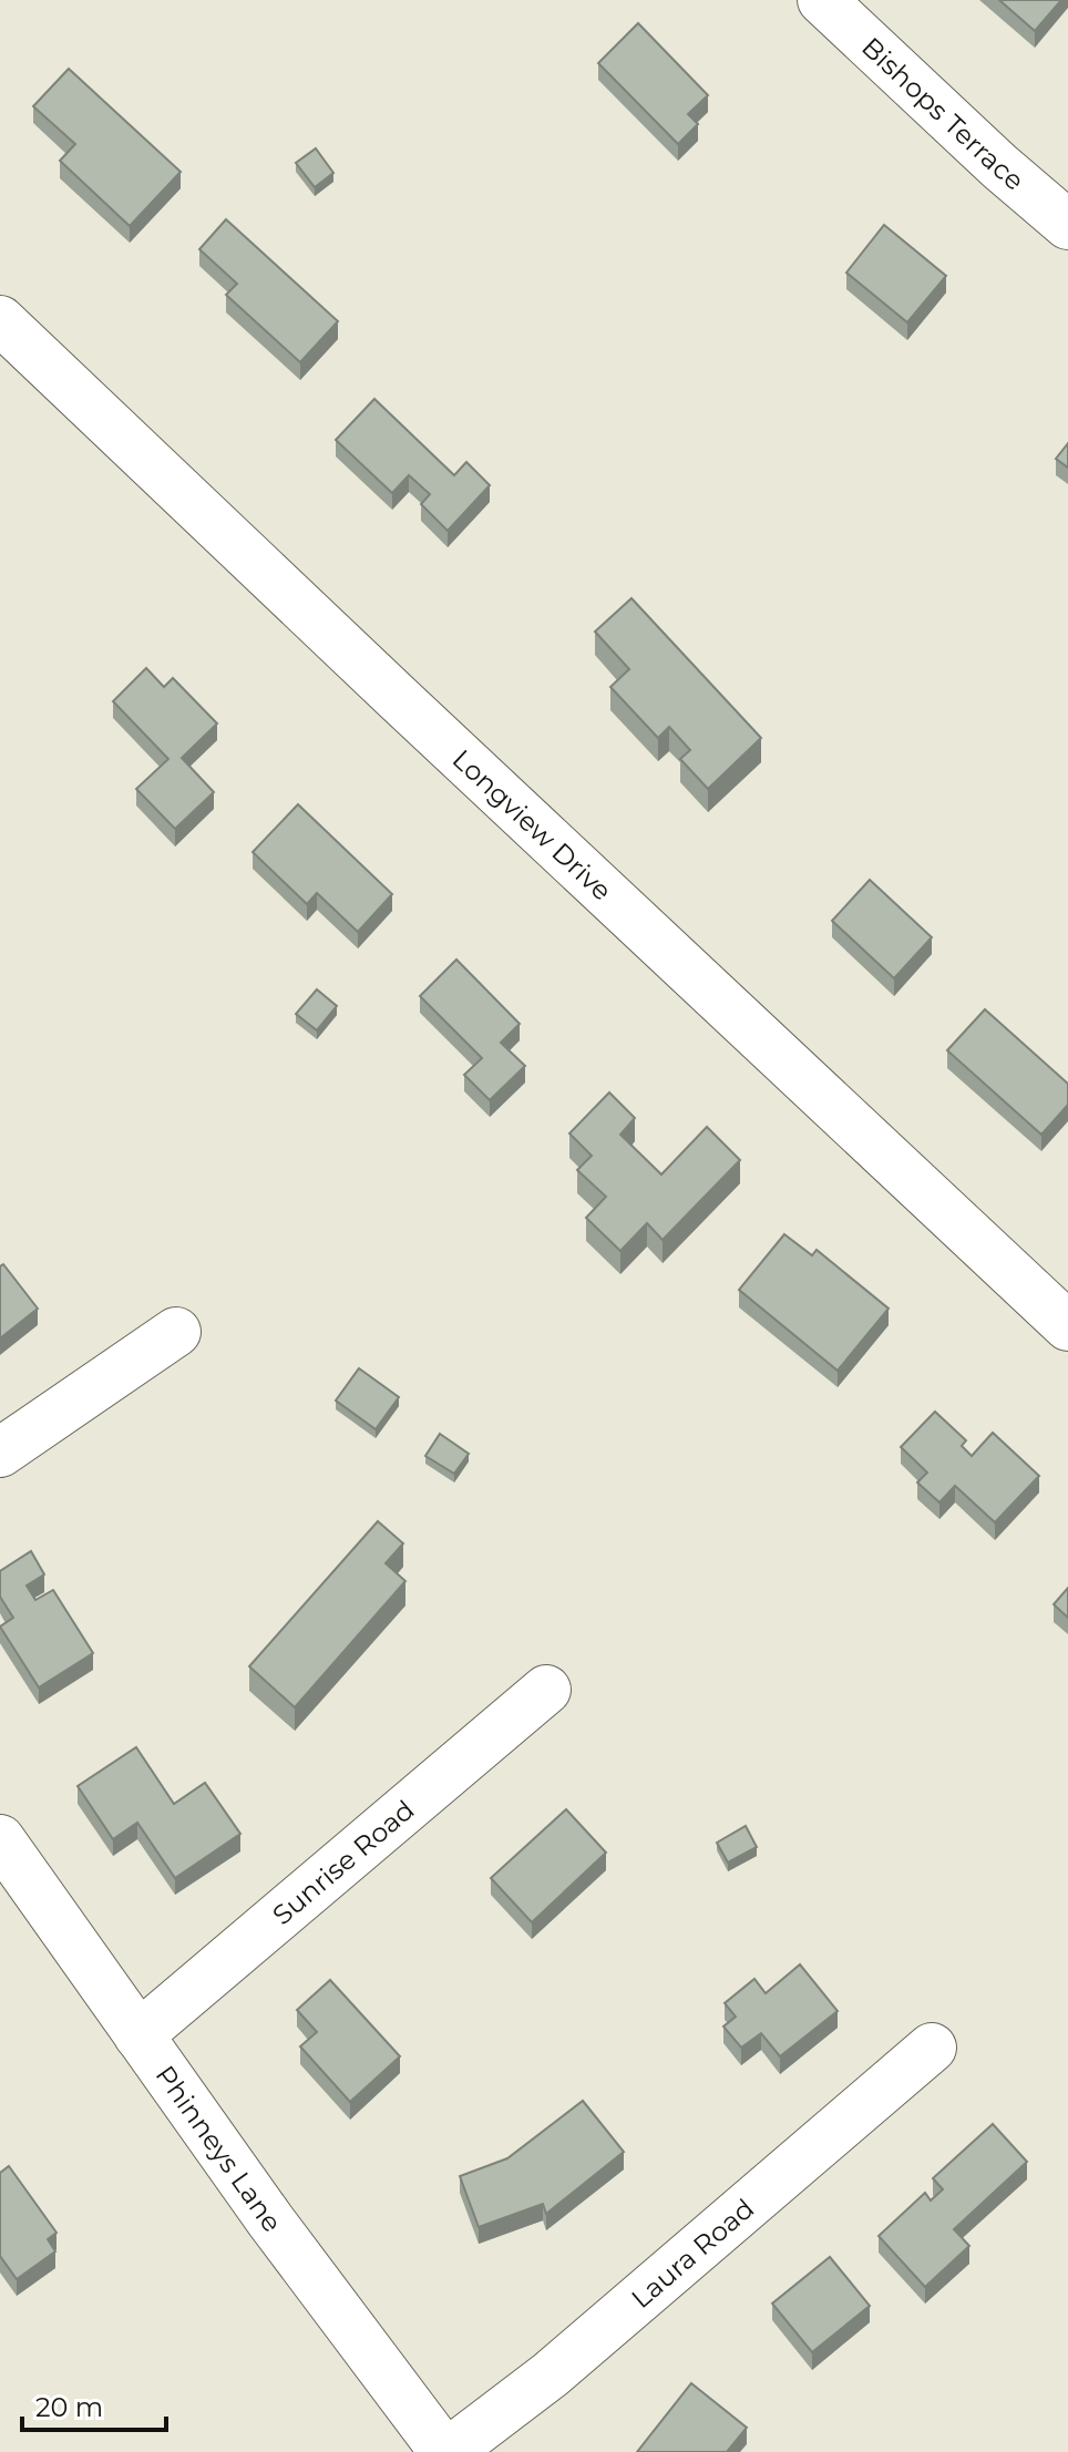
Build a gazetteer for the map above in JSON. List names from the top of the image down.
{
  "streets": {
    "street": [
      "Bishops Terrace",
      "Longview Drive",
      "Sunrise Road",
      "Phinneys Lane",
      "Laura Road"
    ]
  },
  "crossings": [
    ["Sunrise Road", "Phinneys Lane"],
    ["Phinneys Lane", "Laura Road"]
  ],
  "scale_bar": "20 m"
}
